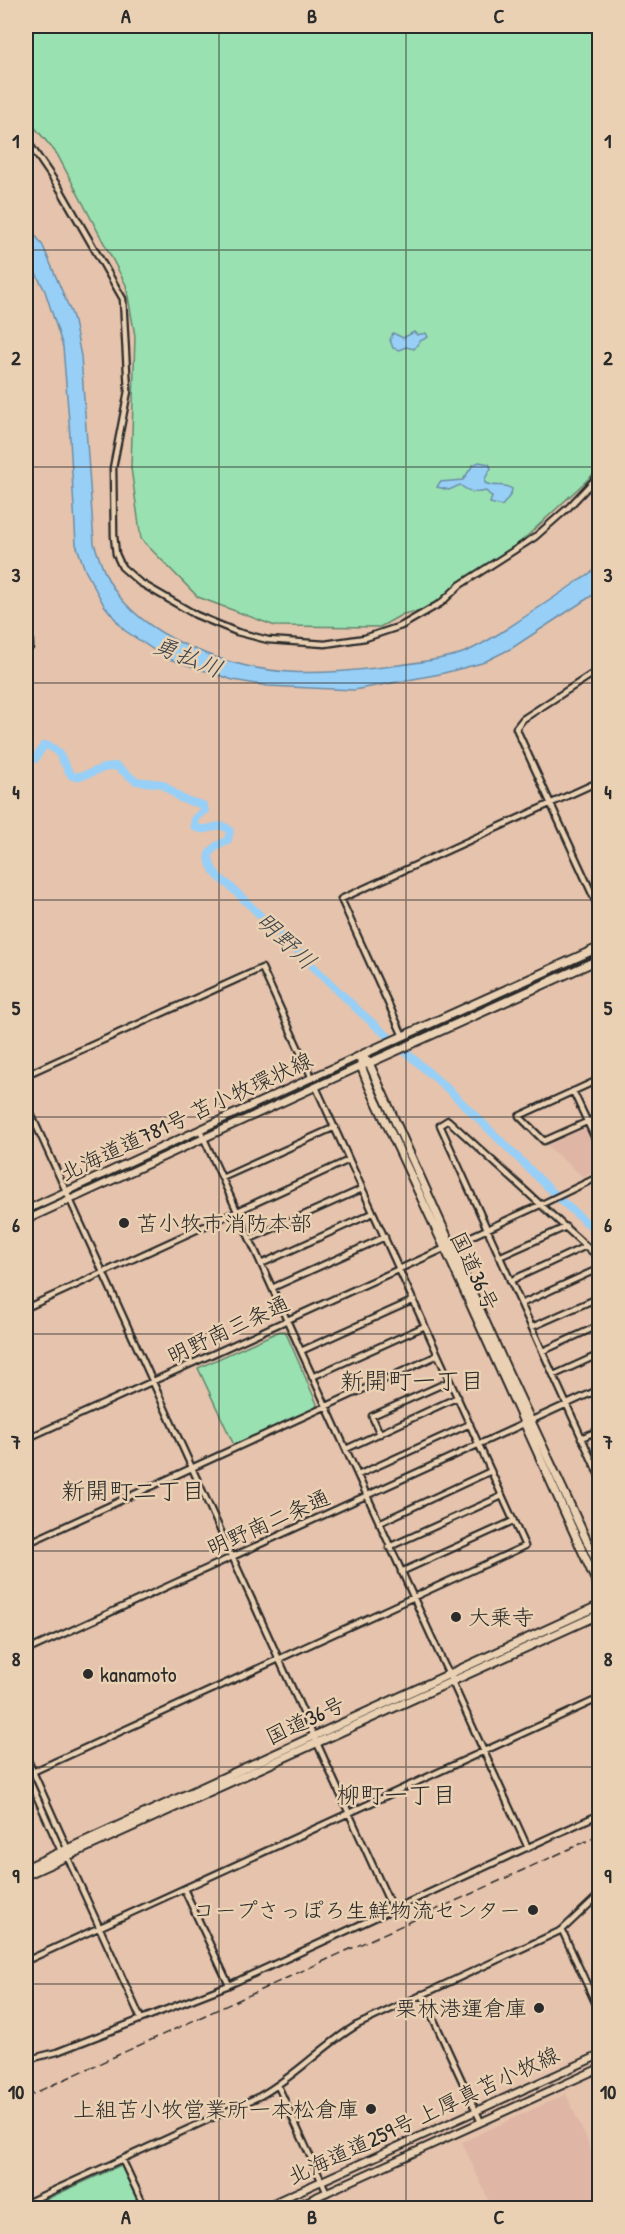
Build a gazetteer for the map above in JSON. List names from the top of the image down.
{
  "streets": {
    "highway": ["国道36号"],
    "main road": ["北海道道781号 苫小牧環状線", "北海道道259号 上厚真苫小牧線"],
    "street": ["明野南三条通", "明野南二条通"]
  },
  "crossings": [
    ["北海道道781号 苫小牧環状線", "国道36号"],
    ["国道36号", "明野南三条通"],
    ["国道36号", "明野南二条通"]
  ],
  "districts": ["新開町一丁目", "新開町二丁目", "柳町一丁目"],
  "water": ["勇払川", "明野川"],
  "places": [
    "苫小牧市消防本部",
    "大乗寺",
    "kanamoto",
    "コープさっぽろ生鮮物流センター",
    "栗林港運倉庫",
    "上組苫小牧営業所一本松倉庫"
  ],
  "grid": {
    "columns": ["A", "B", "C"],
    "rows": [
      "1",
      "2",
      "3",
      "4",
      "5",
      "6",
      "7",
      "8",
      "9",
      "10"
    ]
  }
}
